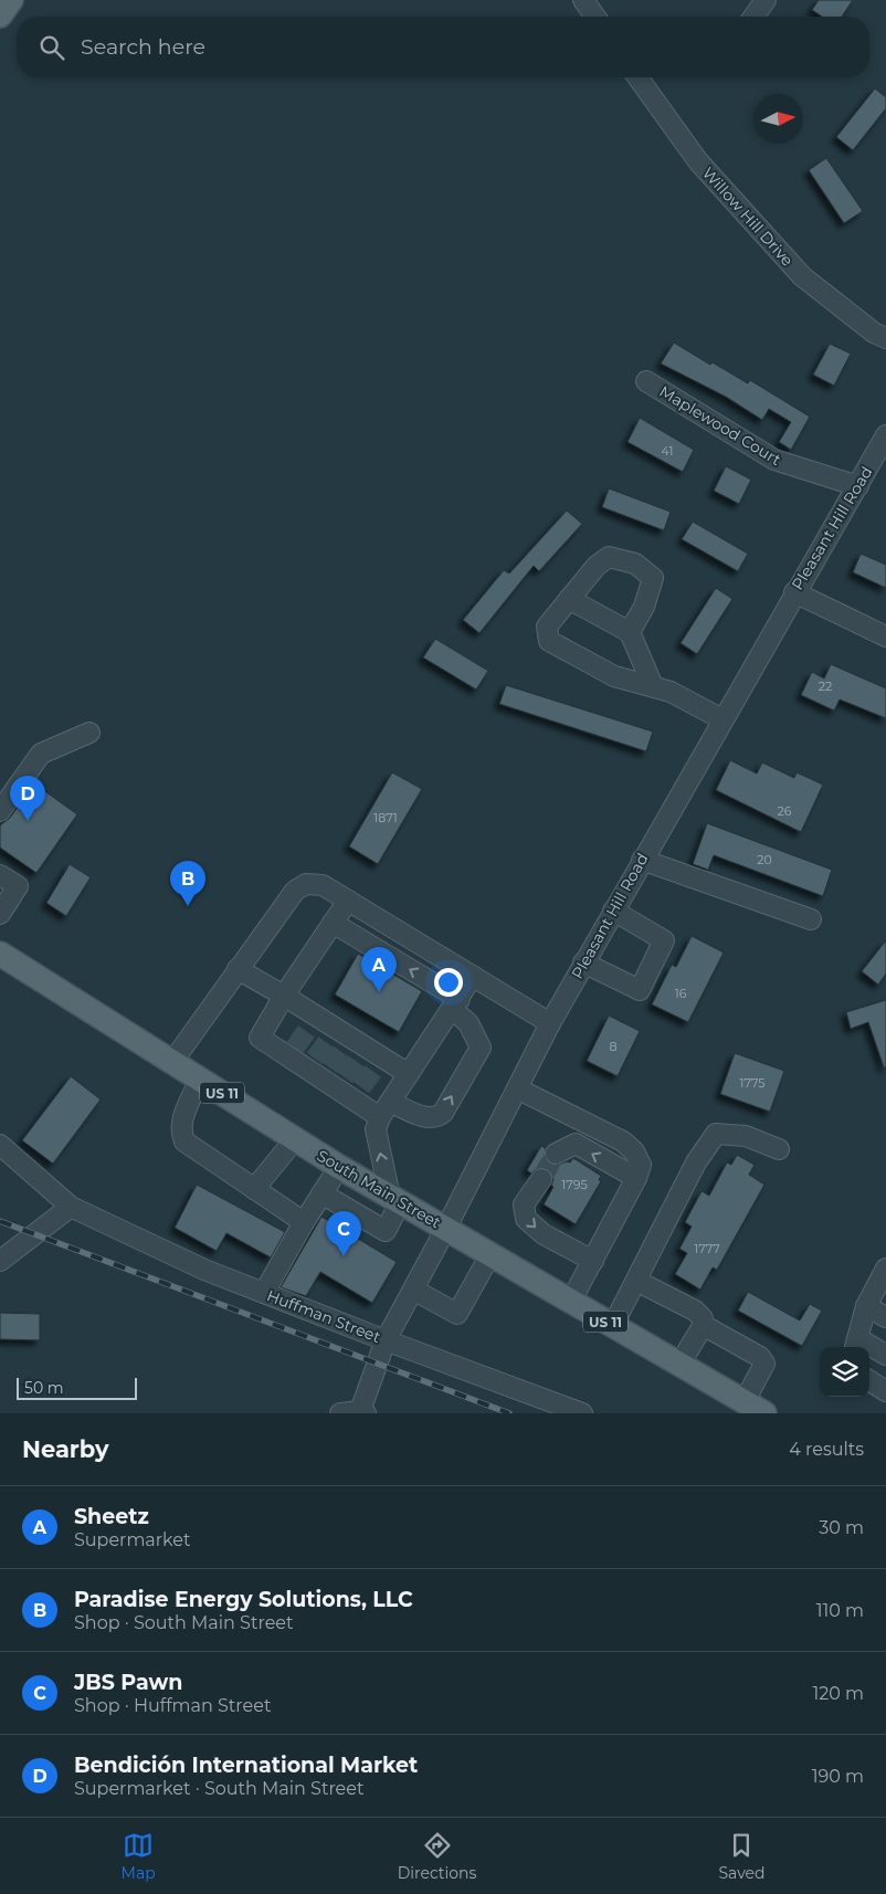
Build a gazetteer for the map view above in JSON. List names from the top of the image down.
{
  "streets": {
    "main road": ["US 11", "South Main Street"],
    "street": [
      "Willow Hill Drive",
      "Maplewood Court",
      "Pleasant Hill Road",
      "Huffman Street"
    ]
  },
  "crossings": [
    ["Maplewood Court", "Pleasant Hill Road"],
    ["Pleasant Hill Road", "South Main Street"],
    ["Pleasant Hill Road", "Huffman Street"]
  ],
  "house_numbers": [
    "41",
    "22",
    "26",
    "1871",
    "20",
    "16",
    "8",
    "1775",
    "1795",
    "1777"
  ],
  "scale_bar": "50 m",
  "north": "right",
  "page": {
    "search": "Search here",
    "pins": [
      "D",
      "B",
      "A",
      "C"
    ],
    "scale": "50 m",
    "heading": ["Nearby", "4 results"],
    "list": [
      {
        "mark": "A",
        "name": "Sheetz",
        "note": "Supermarket",
        "value": "30 m"
      },
      {
        "mark": "B",
        "name": "Paradise Energy Solutions, LLC",
        "note": "Shop · South Main Street",
        "value": "110 m"
      },
      {
        "mark": "C",
        "name": "JBS Pawn",
        "note": "Shop · Huffman Street",
        "value": "120 m"
      },
      {
        "mark": "D",
        "name": "Bendición International Market",
        "note": "Supermarket · South Main Street",
        "value": "190 m"
      }
    ],
    "nav": ["Map", "Directions", "Saved"]
  }
}
